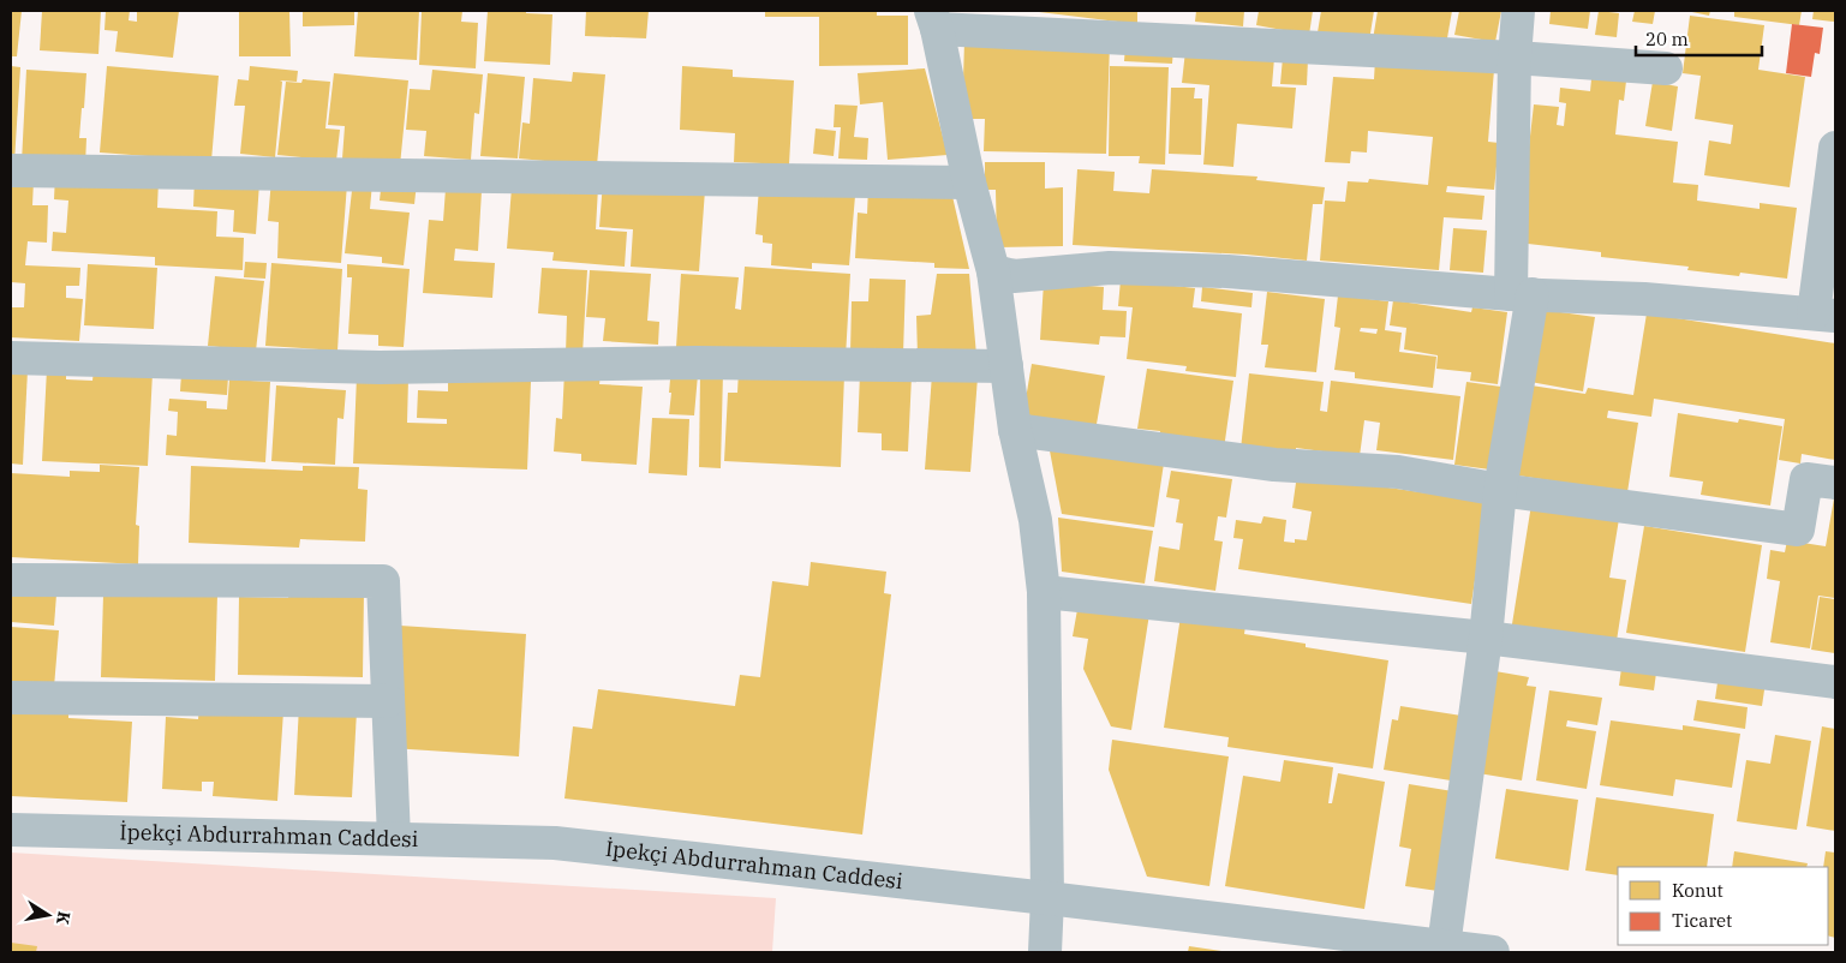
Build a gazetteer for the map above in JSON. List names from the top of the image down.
{
  "streets": {
    "street": ["İpekçi Abdurrahman Caddesi"]
  },
  "legend": ["Konut", "Ticaret"],
  "scale_bar": "20 m",
  "north": "right"
}
